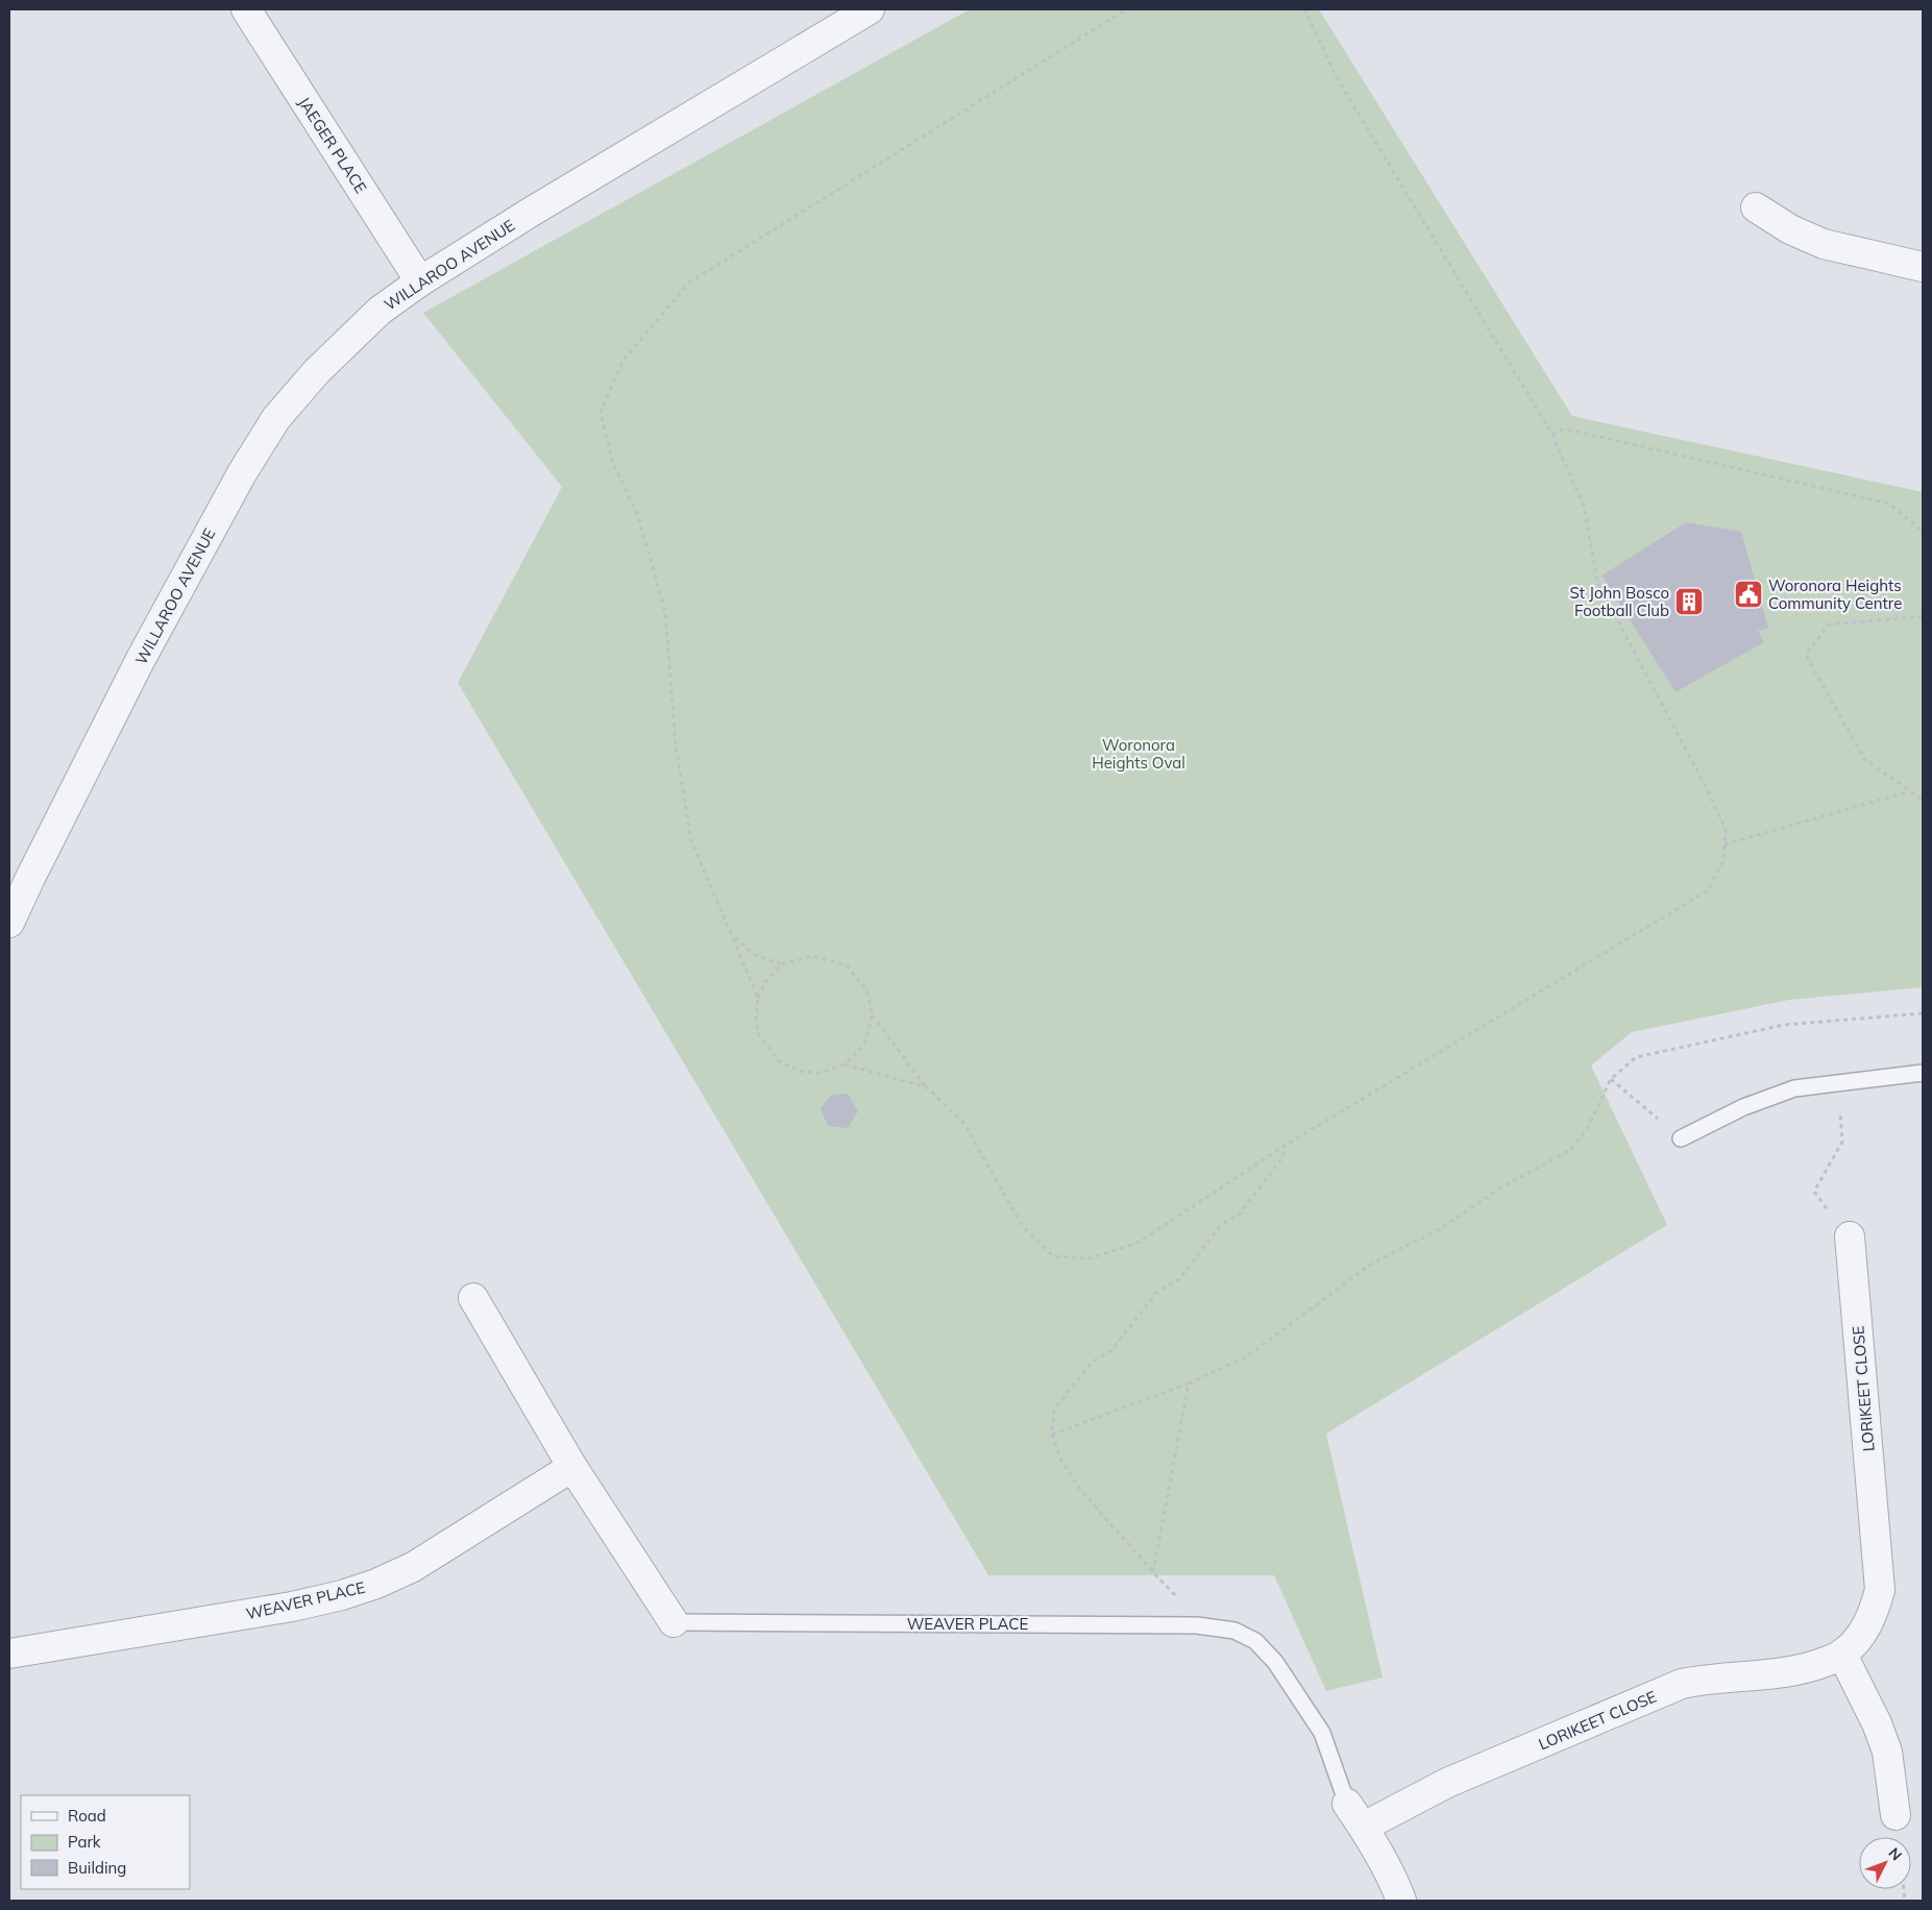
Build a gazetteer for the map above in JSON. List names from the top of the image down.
{
  "streets": {
    "street": [
      "JAEGER PLACE",
      "WILLAROO AVENUE",
      "LORIKEET CLOSE",
      "WEAVER PLACE"
    ]
  },
  "crossings": [
    ["JAEGER PLACE", "WILLAROO AVENUE"]
  ],
  "parks": ["Woronora Heights Oval"],
  "places": {
    "public building": ["Woronora Heights Community Centre"],
    "building": ["St John Bosco Football Club"]
  },
  "legend": ["Road", "Park", "Building"],
  "north": "top right"
}
